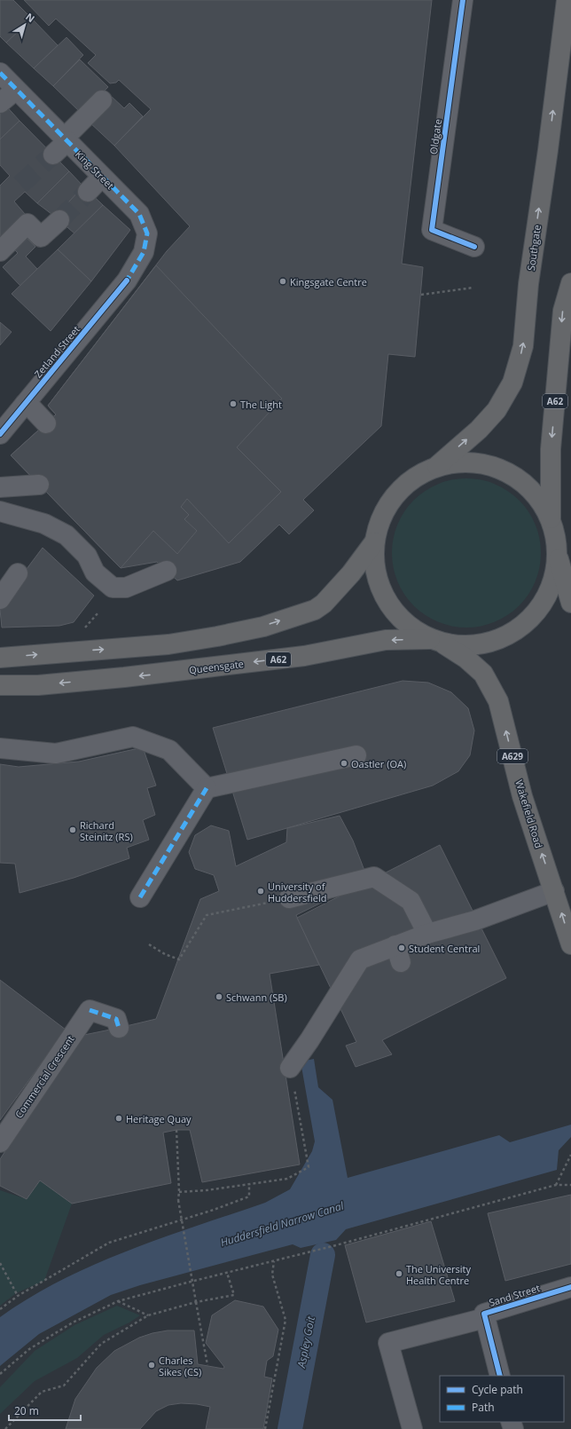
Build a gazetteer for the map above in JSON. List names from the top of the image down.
{
  "streets": {
    "highway": [
      "Southgate",
      "A62",
      "Queensgate",
      "A629",
      "Wakefield Road"
    ],
    "street": [
      "Oldgate",
      "King Street",
      "Zetland Street",
      "Commercial Crescent",
      "Sand Street"
    ]
  },
  "crossings": [
    ["King Street", "Zetland Street"],
    ["Queensgate", "Wakefield Road"]
  ],
  "one_way": ["Wakefield Road"],
  "water": ["Huddersfield Narrow Canal", "Aspley Goit"],
  "places": [
    "Kingsgate Centre",
    "The Light",
    "Oastler (OA)",
    "Richard Steinitz (RS)",
    "University of Huddersfield",
    "Student Central",
    "Schwann (SB)",
    "Heritage Quay",
    "The University Health Centre",
    "Charles Sikes (CS)"
  ],
  "legend": ["Cycle path", "Path"],
  "scale_bar": "20 m",
  "north": "top right"
}
